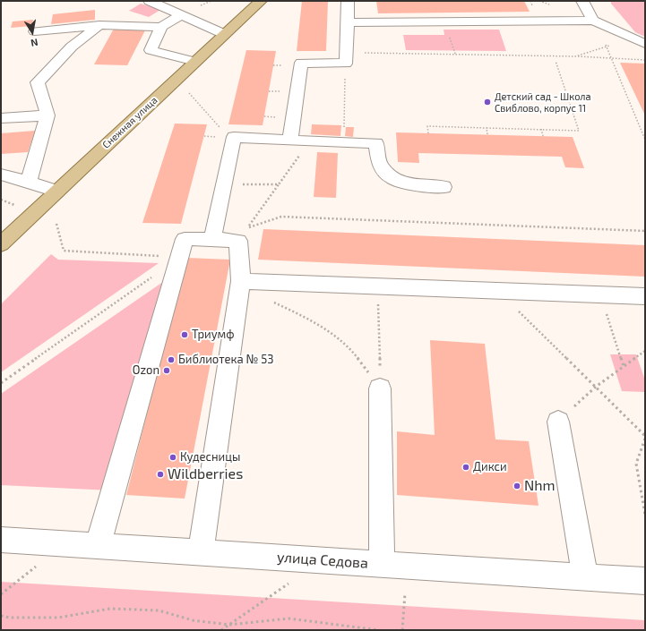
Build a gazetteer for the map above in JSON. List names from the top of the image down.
{
  "streets": {
    "main road": ["Снежная улица"],
    "street": ["улица Седова"]
  },
  "places": [
    "Детский сад - Школа Свиблово, корпус 11",
    "Триумф",
    "Библиотека № 53",
    "Ozon",
    "Кудесницы",
    "Дикси",
    "Wildberries",
    "Nhm"
  ],
  "north": "bottom"
}
